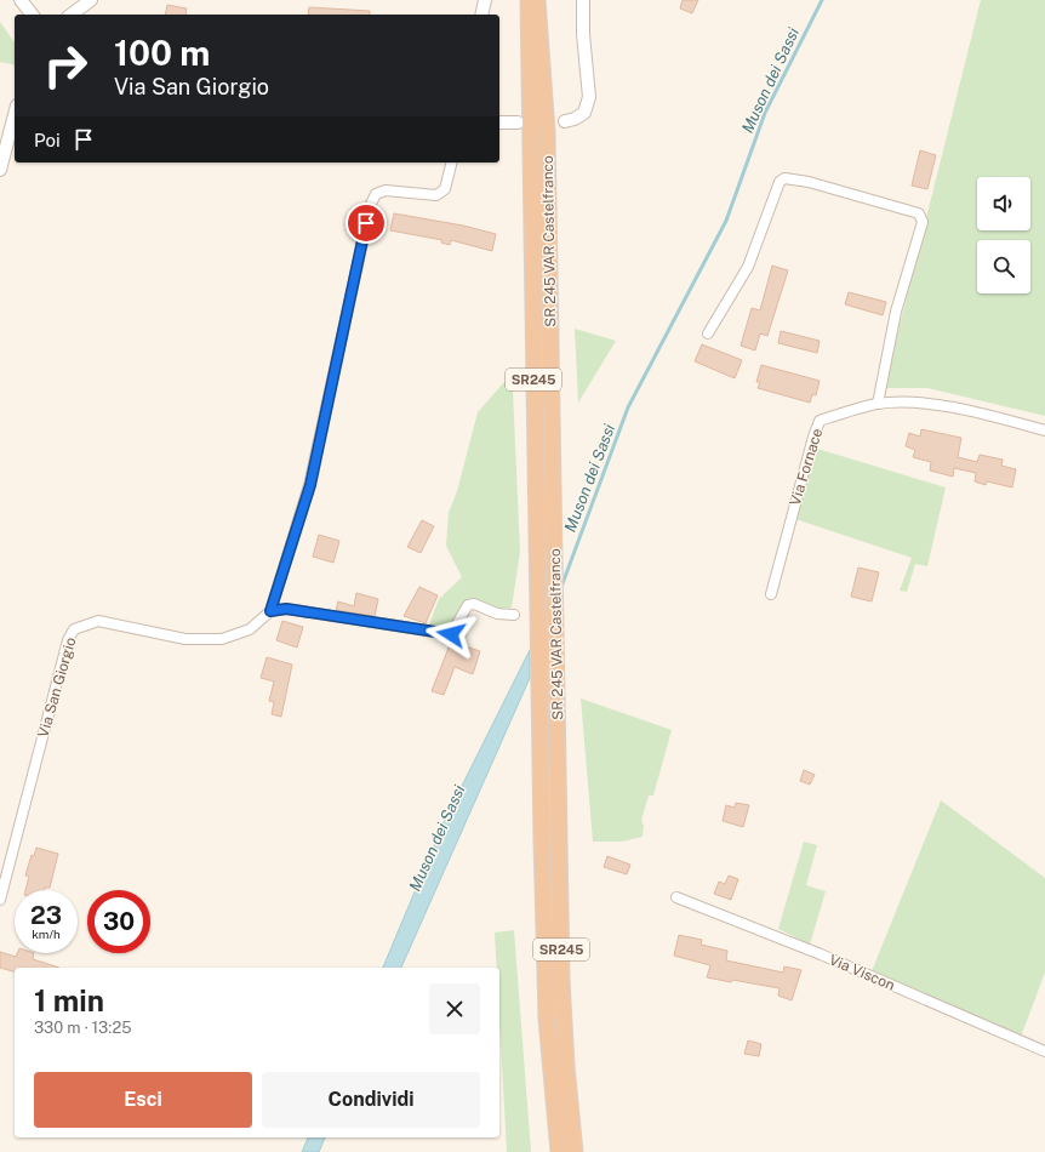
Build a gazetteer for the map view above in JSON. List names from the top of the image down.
{
  "streets": {
    "highway": ["SR 245 VAR Castelfranco", "SR245"],
    "street": ["Via Fornace", "Via San Giorgio", "Via Viscon"]
  },
  "water": ["Muson dei Sassi"],
  "page": {
    "turn": ["100 m", "Via San Giorgio"],
    "then": "Poi",
    "speed": "23 km/h",
    "limit": "30",
    "heading": ["1 min", "330 m · 13:25"],
    "buttons": ["Esci", "Condividi"]
  }
}
